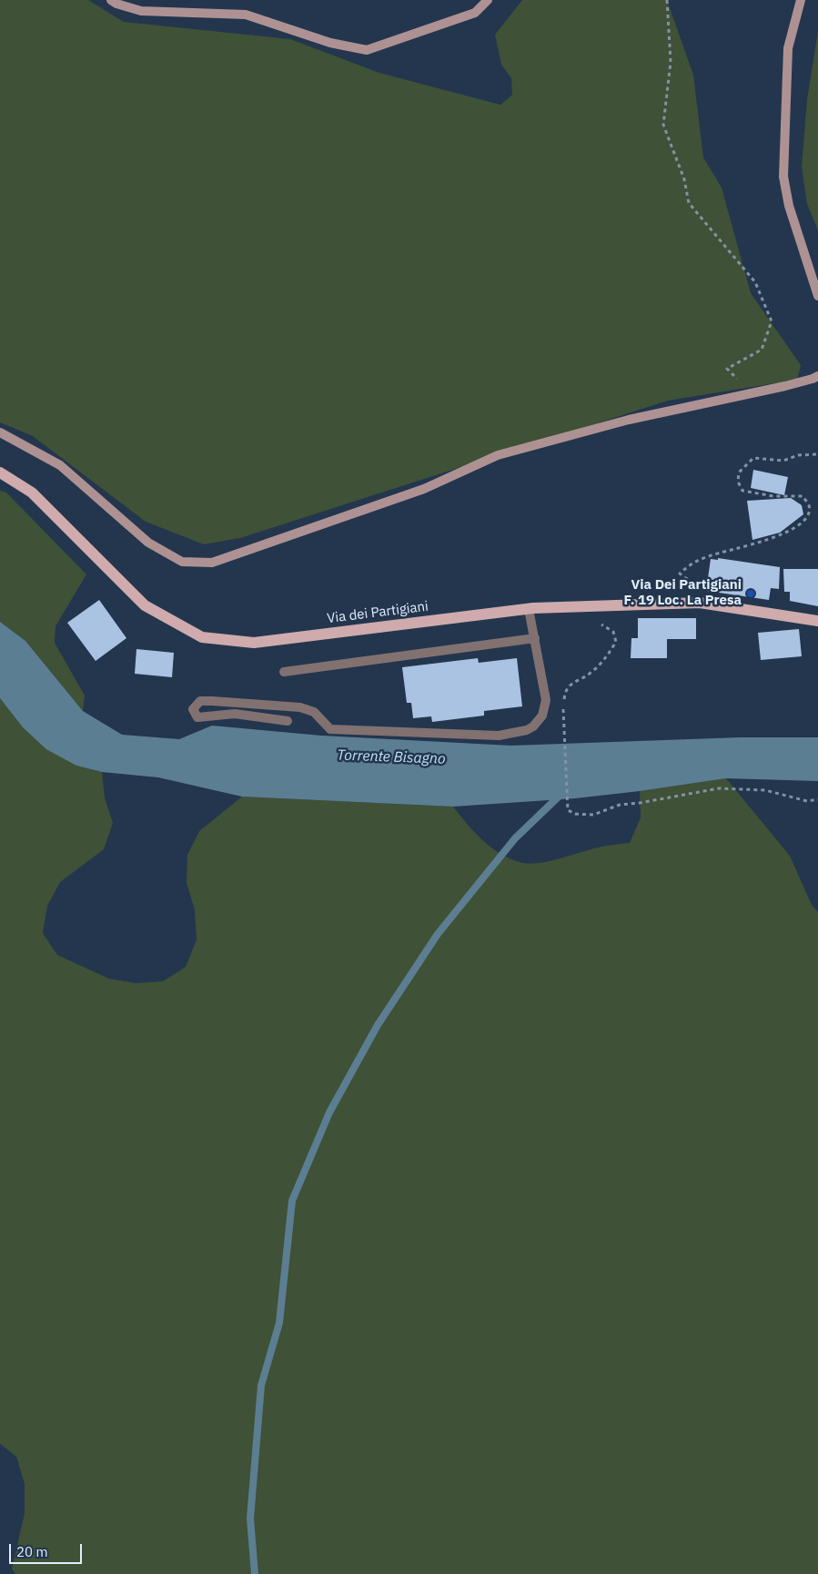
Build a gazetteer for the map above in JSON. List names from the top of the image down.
{
  "streets": {
    "main road": ["Via dei Partigiani"]
  },
  "water": ["Torrente Bisagno"],
  "places": ["Via Dei Partigiani F. 19 Loc. La Presa"],
  "scale_bar": "20 m"
}
